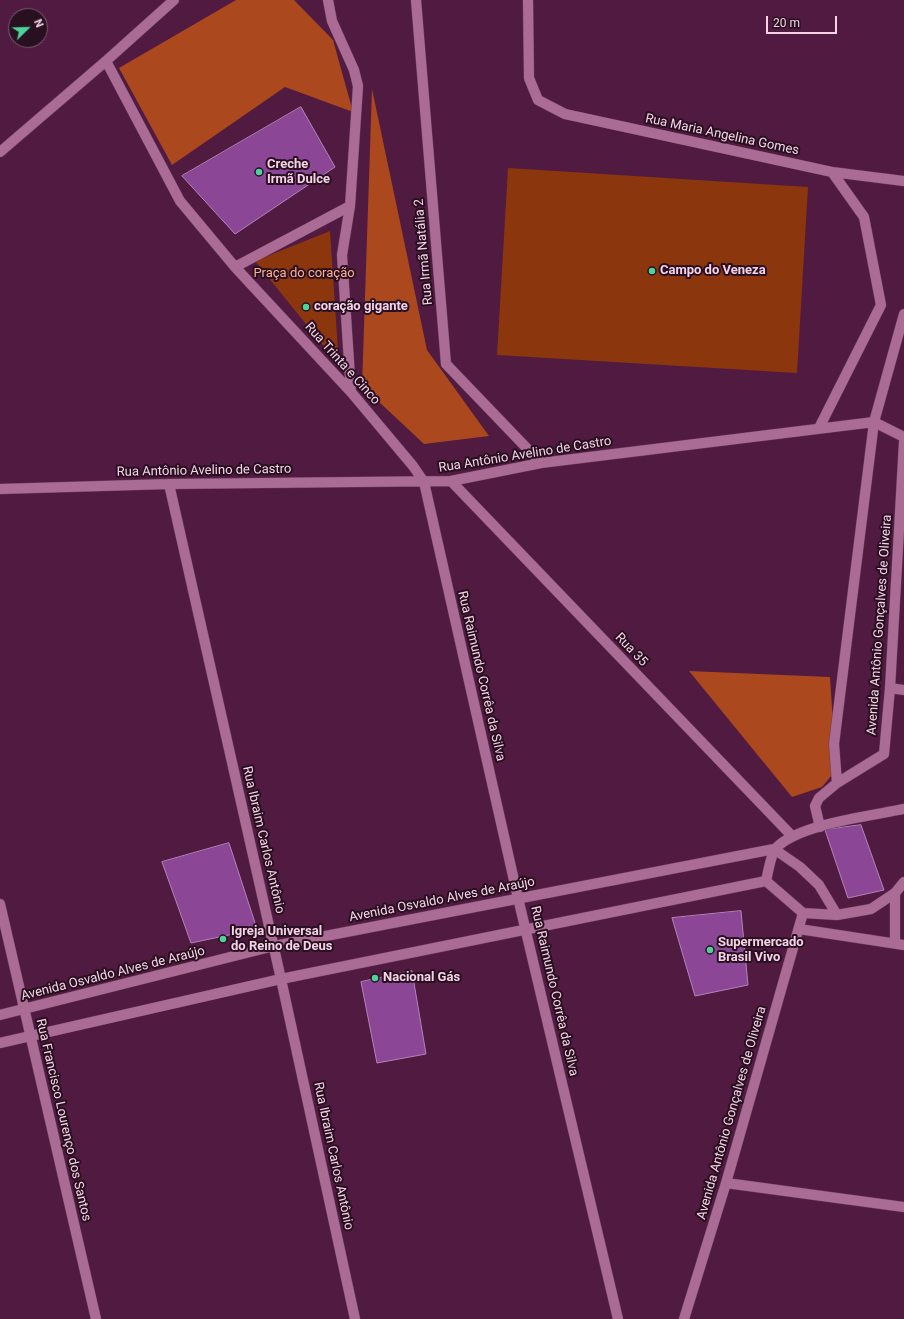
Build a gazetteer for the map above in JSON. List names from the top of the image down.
{
  "streets": {
    "street": [
      "Rua Maria Angelina Gomes",
      "Rua Irmã Natália 2",
      "Rua Trinta e Cinco",
      "Rua Antônio Avelino de Castro",
      "Avenida Antônio Gonçalves de Oliveira",
      "Rua 35",
      "Rua Raimundo Corrêa da Silva",
      "Rua Ibraim Carlos Antônio",
      "Avenida Osvaldo Alves de Araújo",
      "Rua Francisco Lourenço dos Santos"
    ]
  },
  "crossings": [
    ["Rua Irmã Natália 2", "Rua Antônio Avelino de Castro"],
    ["Rua Trinta e Cinco", "Rua Antônio Avelino de Castro"],
    ["Rua Trinta e Cinco", "Rua Raimundo Corrêa da Silva"],
    ["Rua Antônio Avelino de Castro", "Rua 35"],
    ["Rua Antônio Avelino de Castro", "Rua Raimundo Corrêa da Silva"],
    ["Rua Antônio Avelino de Castro", "Rua Ibraim Carlos Antônio"],
    ["Rua Raimundo Corrêa da Silva", "Avenida Osvaldo Alves de Araújo"],
    ["Rua Ibraim Carlos Antônio", "Avenida Osvaldo Alves de Araújo"],
    ["Avenida Osvaldo Alves de Araújo", "Rua Francisco Lourenço dos Santos"]
  ],
  "parks": ["Praça do coração"],
  "places": [
    "Creche Irmã Dulce",
    "Campo do Veneza",
    "coração gigante",
    "Igreja Universal do Reino de Deus",
    "Supermercado Brasil Vivo",
    "Nacional Gás"
  ],
  "scale_bar": "20 m",
  "north": "top right"
}
